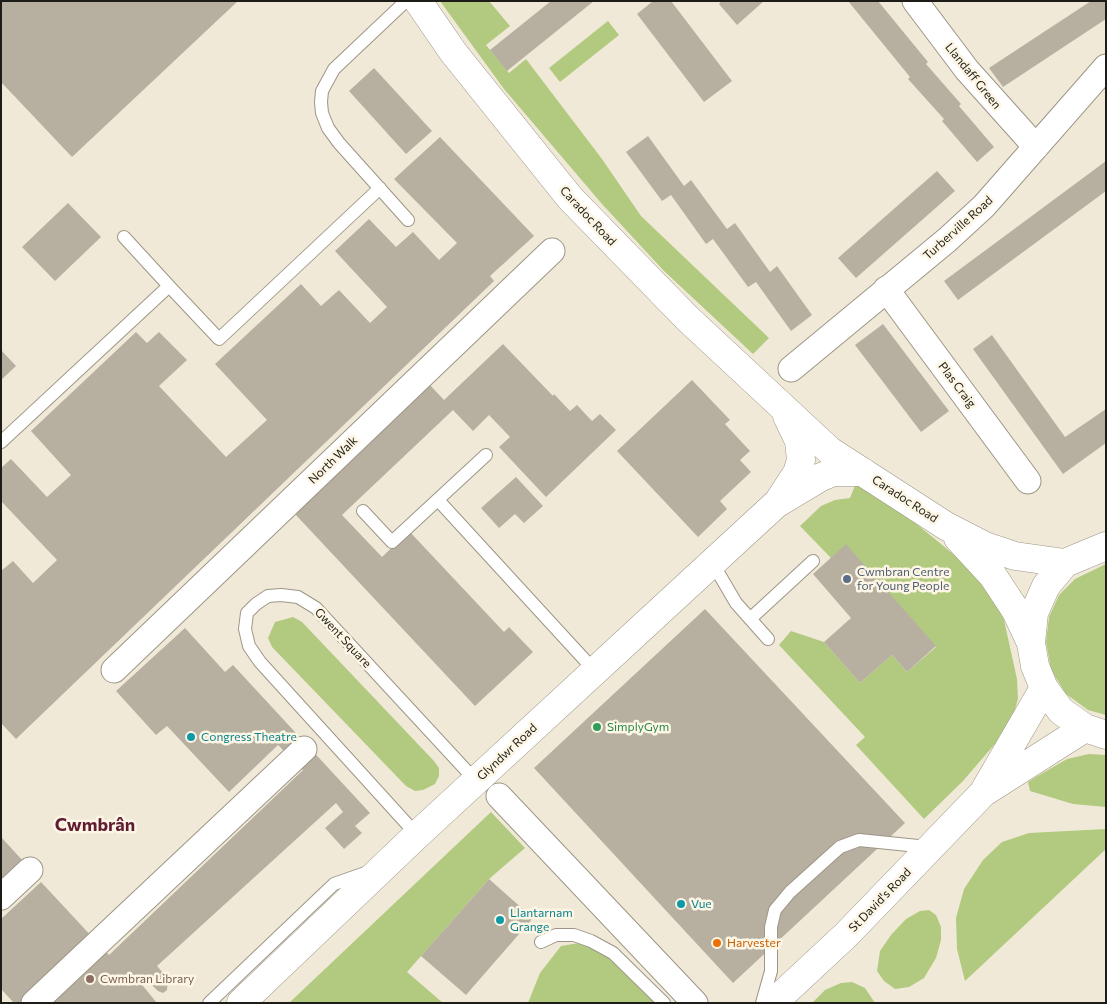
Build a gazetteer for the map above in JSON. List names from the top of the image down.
{
  "streets": {
    "street": [
      "Llandaff Green",
      "Caradoc Road",
      "Turberville Road",
      "Plas Craig",
      "North Walk",
      "Glyndwr Road",
      "St David's Road"
    ],
    "lane": ["Gwent Square"]
  },
  "crossings": [
    ["Llandaff Green", "Turberville Road"],
    ["Caradoc Road", "Glyndwr Road"],
    ["Caradoc Road", "St David's Road"],
    ["Turberville Road", "Plas Craig"],
    ["Gwent Square", "Glyndwr Road"]
  ],
  "districts": ["Cwmbrân"],
  "places": [
    "Cwmbran Centre for Young People",
    "SimplyGym",
    "Congress Theatre",
    "Vue",
    "Llantarnam Grange",
    "Harvester",
    "Cwmbran Library"
  ]
}
